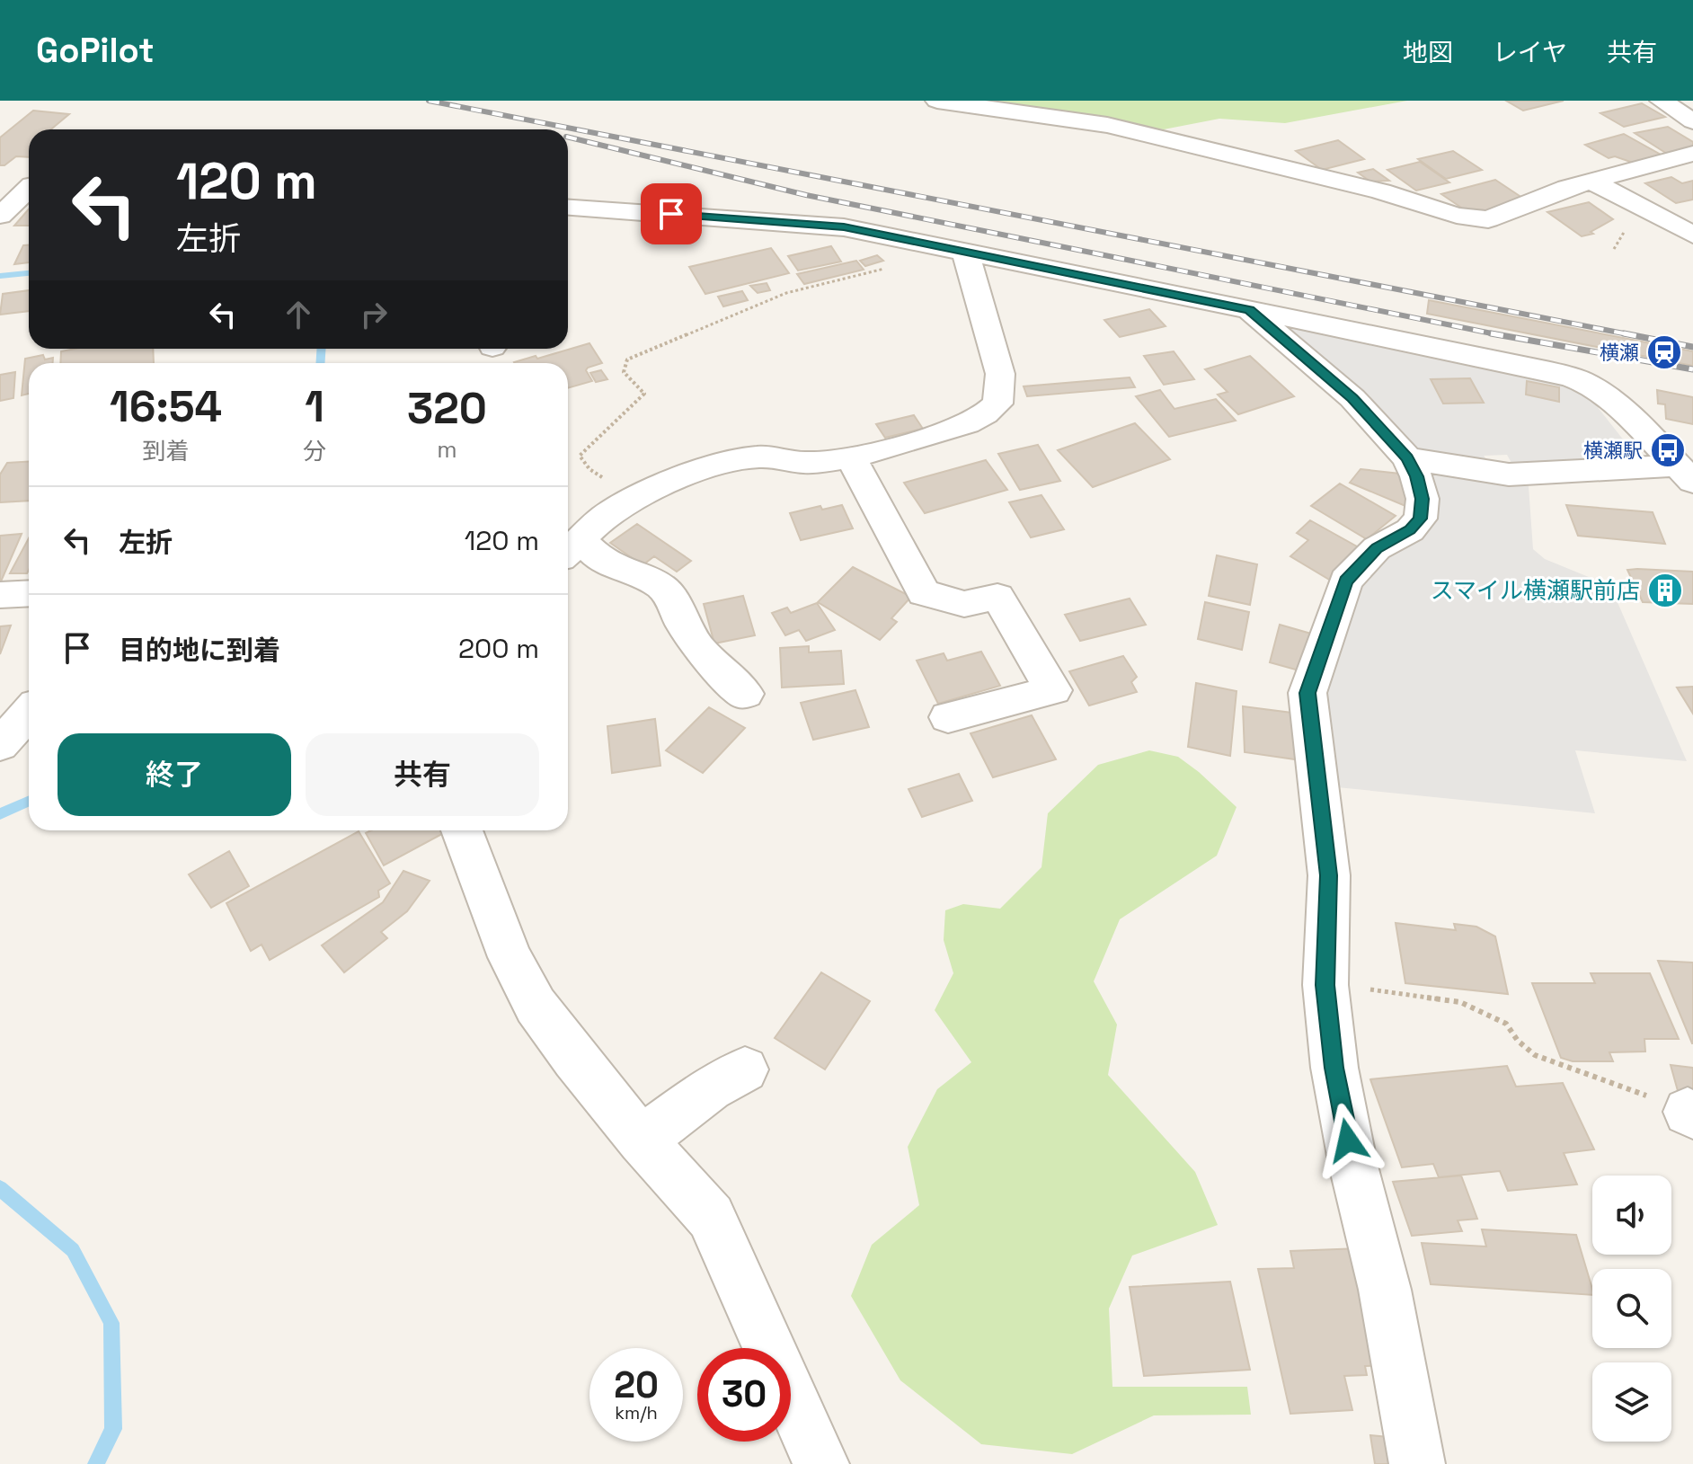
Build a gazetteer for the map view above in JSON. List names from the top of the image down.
{
  "places": {
    "station": ["横瀬"],
    "bus stop": ["横瀬駅"],
    "building": ["スマイル横瀬駅前店"]
  },
  "page": {
    "header": "GoPilot",
    "nav": ["地図", "レイヤ", "共有"],
    "turn": ["120 m", "左折"],
    "eta": [
      "16:54",
      "到着",
      "1",
      "分",
      "320",
      "m"
    ],
    "list": [
      {
        "name": "左折",
        "value": "120 m"
      },
      {
        "name": "目的地に到着",
        "value": "200 m"
      }
    ],
    "buttons": ["終了", "共有"],
    "speed": "20 km/h",
    "limit": "30"
  }
}
